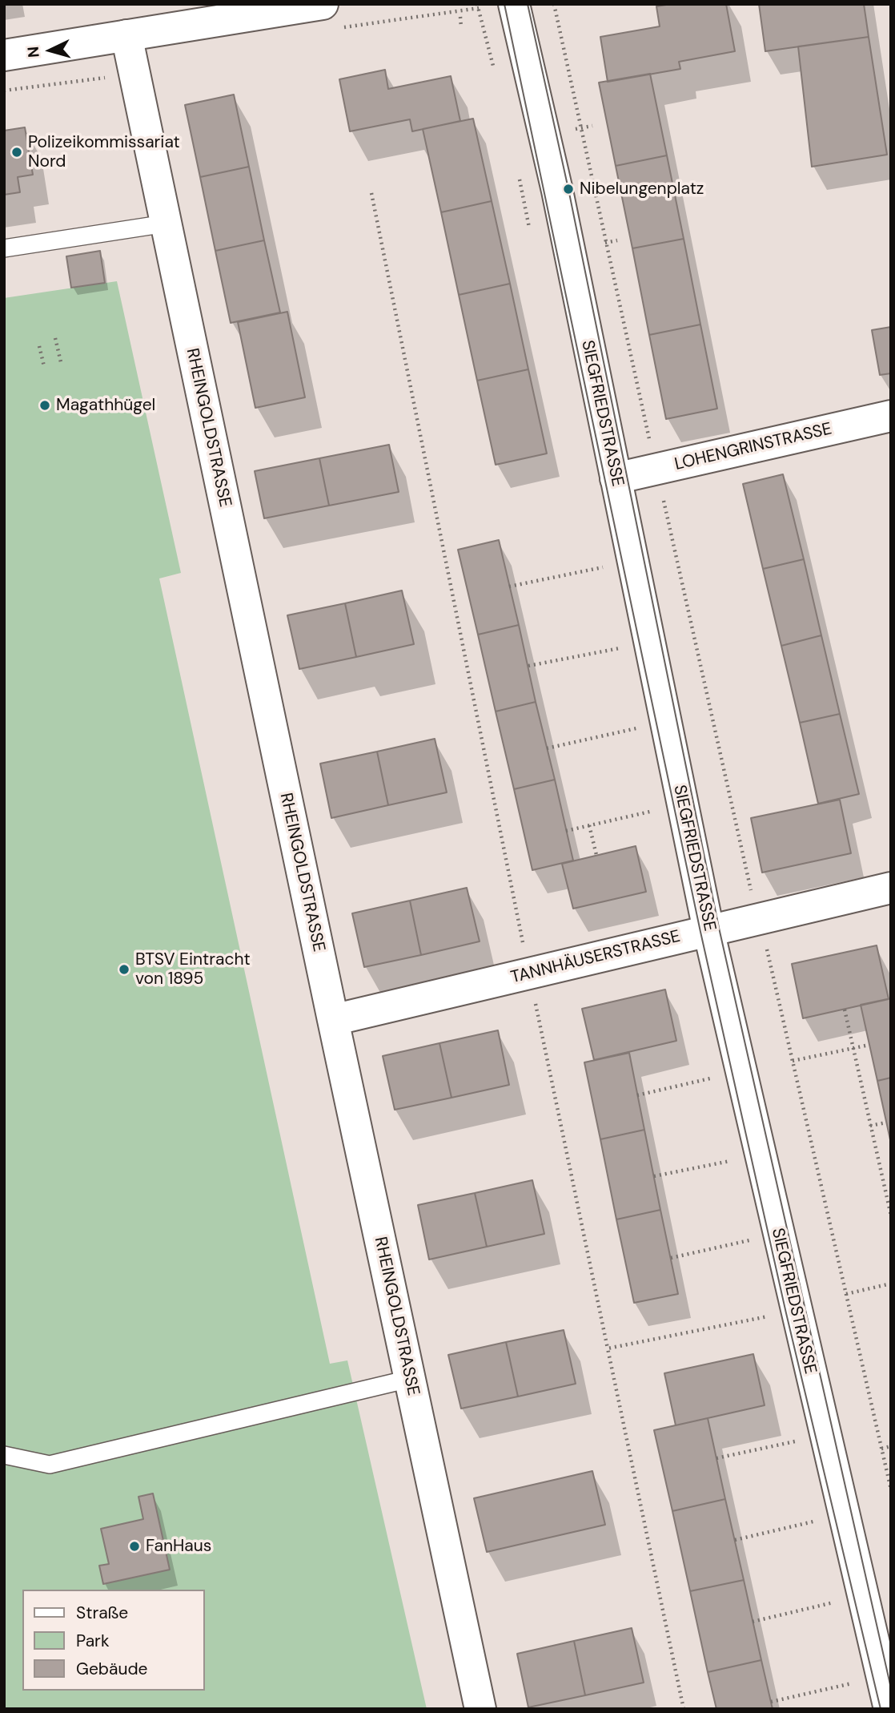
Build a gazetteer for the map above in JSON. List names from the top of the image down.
{
  "streets": {
    "street": [
      "SIEGFRIEDSTRASSE",
      "RHEINGOLDSTRASSE",
      "LOHENGRINSTRASSE",
      "TANNHÄUSERSTRASSE"
    ]
  },
  "crossings": [
    ["SIEGFRIEDSTRASSE", "LOHENGRINSTRASSE"],
    ["SIEGFRIEDSTRASSE", "TANNHÄUSERSTRASSE"],
    ["RHEINGOLDSTRASSE", "TANNHÄUSERSTRASSE"]
  ],
  "places": [
    "Polizeikommissariat Nord",
    "Nibelungenplatz",
    "Magathhügel",
    "BTSV Eintracht von 1895",
    "FanHaus"
  ],
  "legend": ["Straße", "Park", "Gebäude"],
  "north": "left"
}
